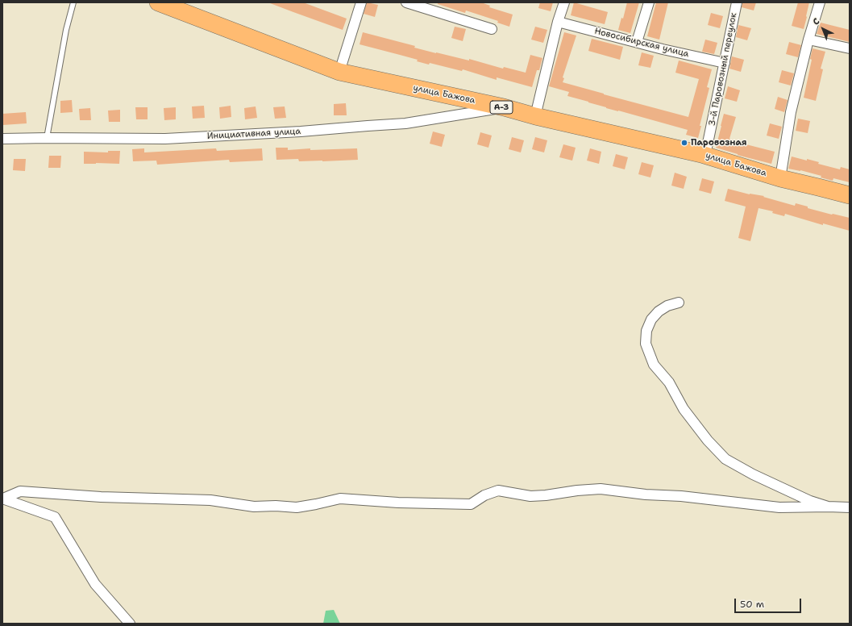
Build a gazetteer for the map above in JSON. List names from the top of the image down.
{
  "streets": {
    "highway": ["улица Бажова", "A-3"],
    "street": ["Новосибирская улица", "3-й Паровозный переулок", "Инициативная улица"]
  },
  "crossings": [
    ["Новосибирская улица", "3-й Паровозный переулок"],
    ["3-й Паровозный переулок", "улица Бажова"],
    ["улица Бажова", "Инициативная улица"]
  ],
  "places": ["Паровозная"],
  "scale_bar": "50 m",
  "north": "top left"
}
